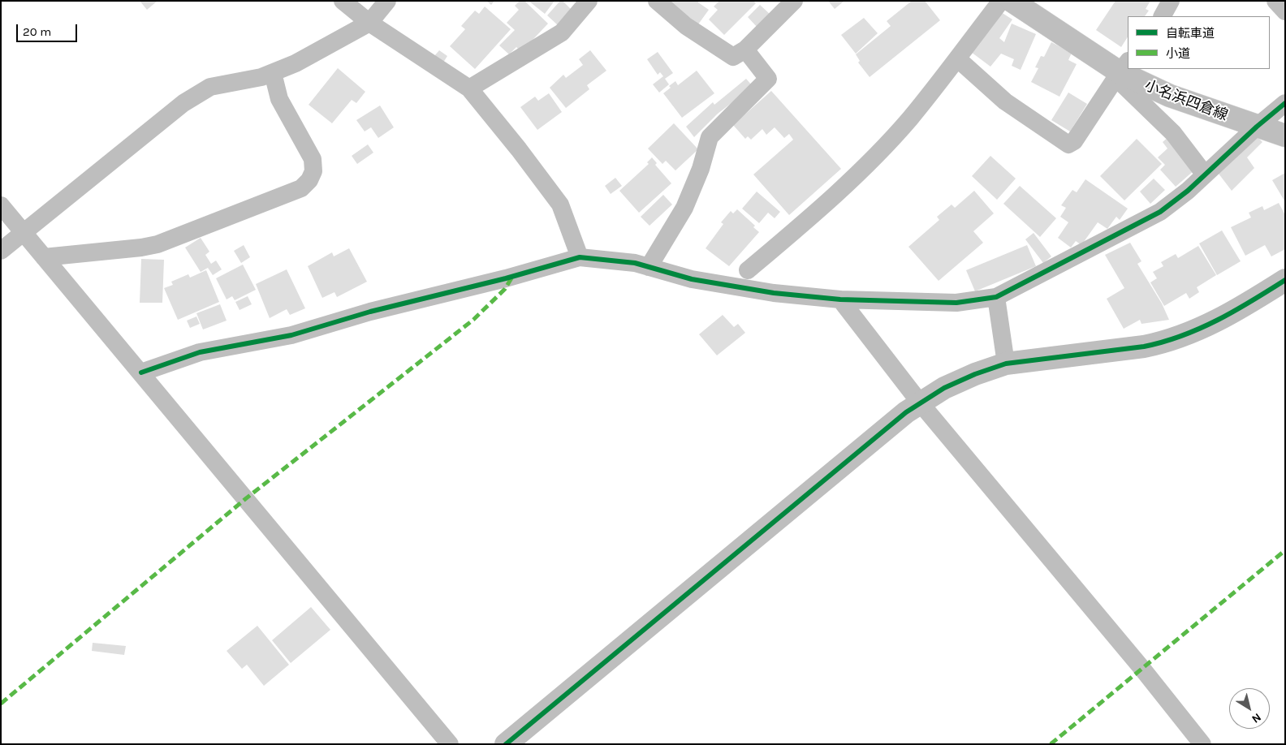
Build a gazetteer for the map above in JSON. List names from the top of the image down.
{
  "streets": {
    "street": ["小名浜四倉線"]
  },
  "legend": ["自転車道", "小道"],
  "scale_bar": "20 m",
  "north": "bottom right"
}
